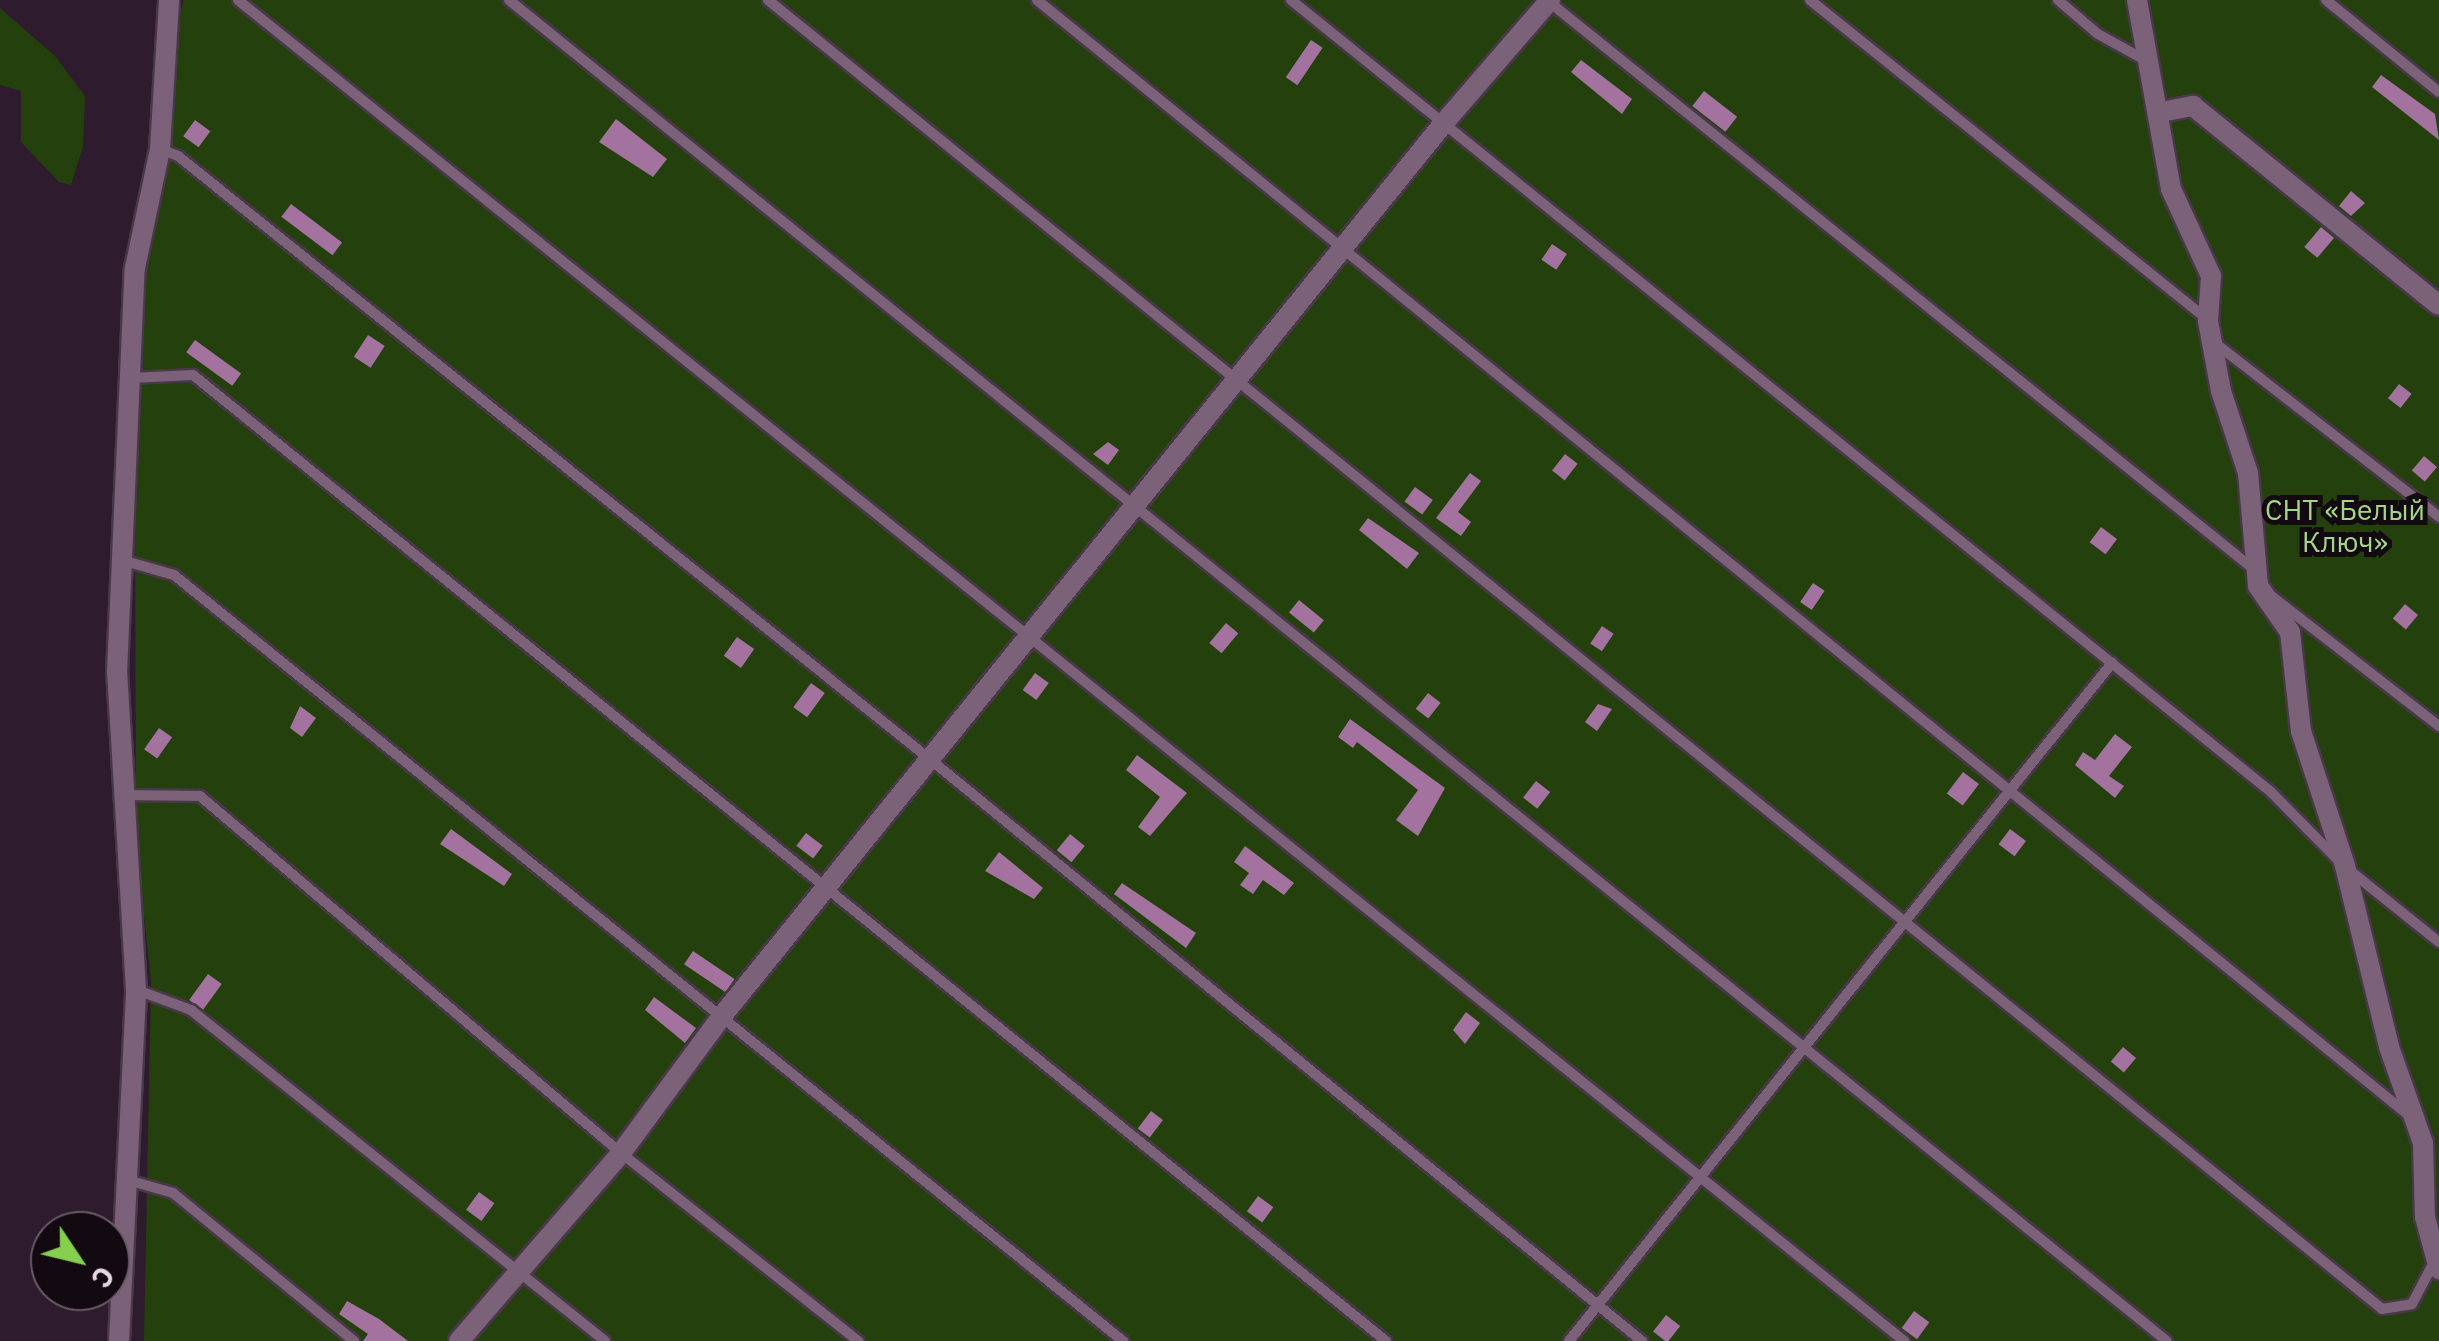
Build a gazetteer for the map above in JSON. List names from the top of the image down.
{
  "parks": ["СНТ «Белый Ключ»"],
  "north": "bottom right"
}
